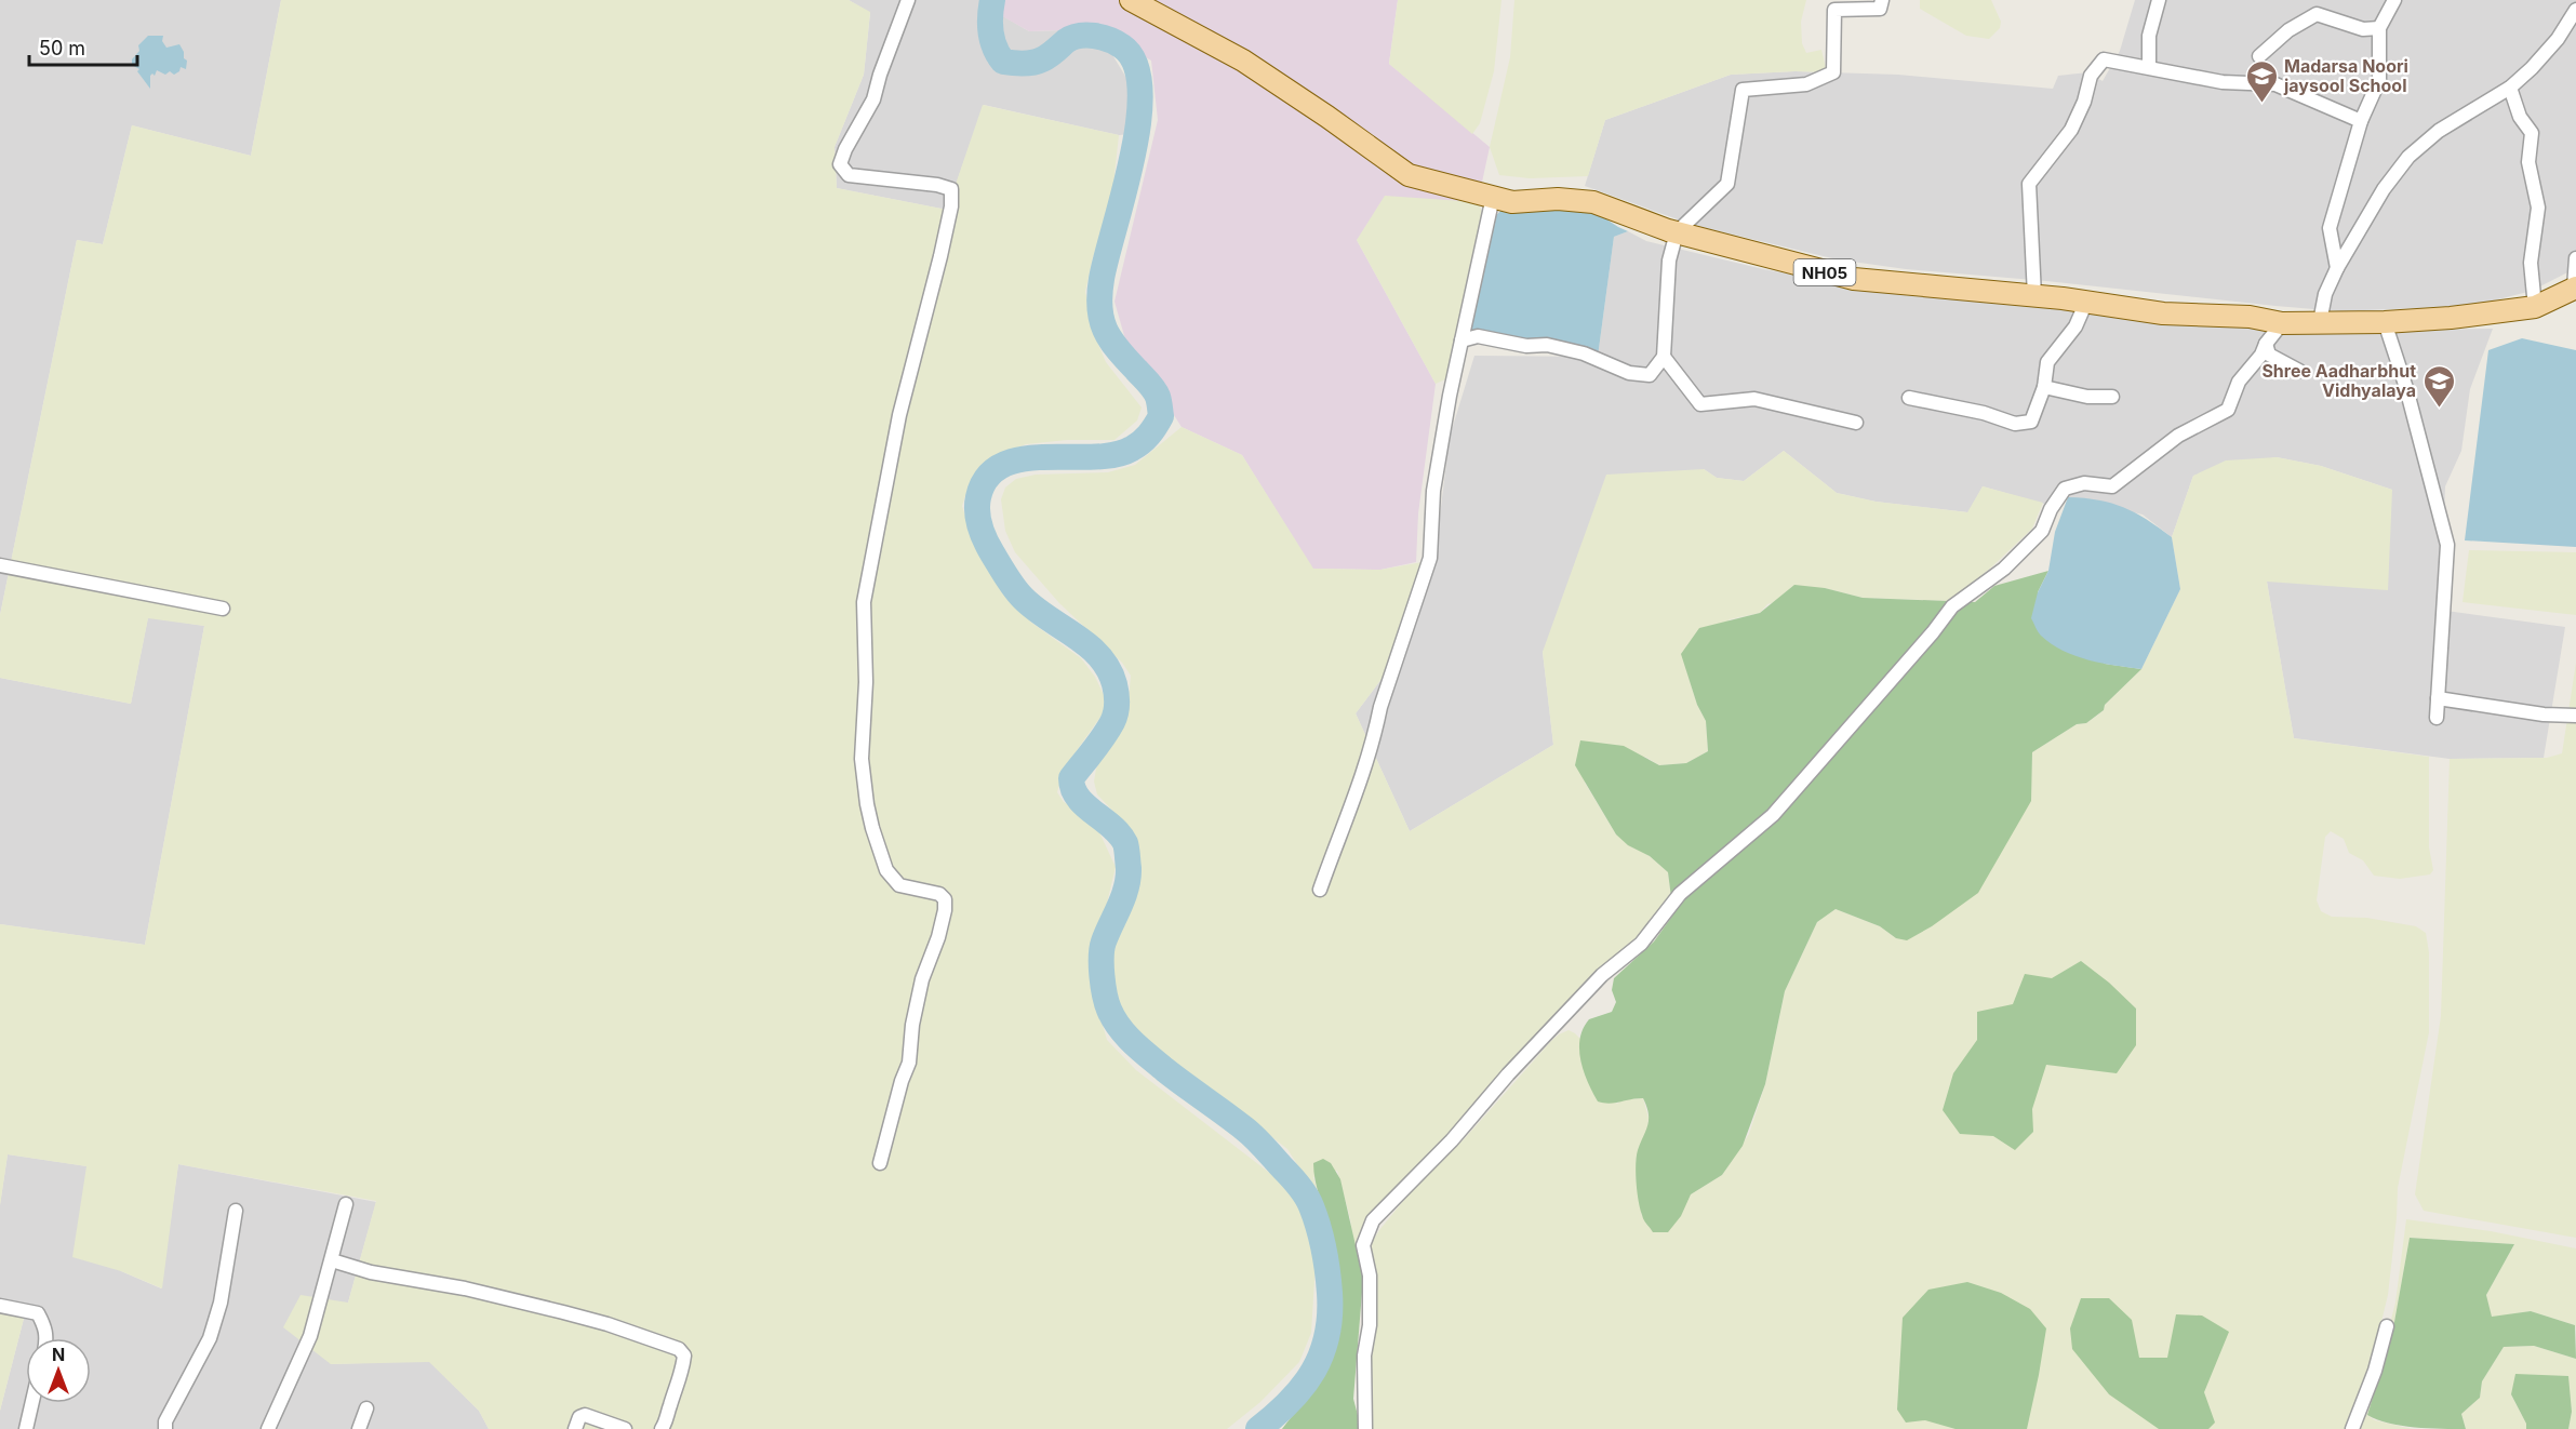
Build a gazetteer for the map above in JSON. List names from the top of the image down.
{
  "streets": {
    "main road": ["NH05"]
  },
  "places": {
    "school or university": ["Madarsa Noori jaysool School", "Shree Aadharbhut Vidhyalaya"]
  },
  "scale_bar": "50 m",
  "north": "top"
}
